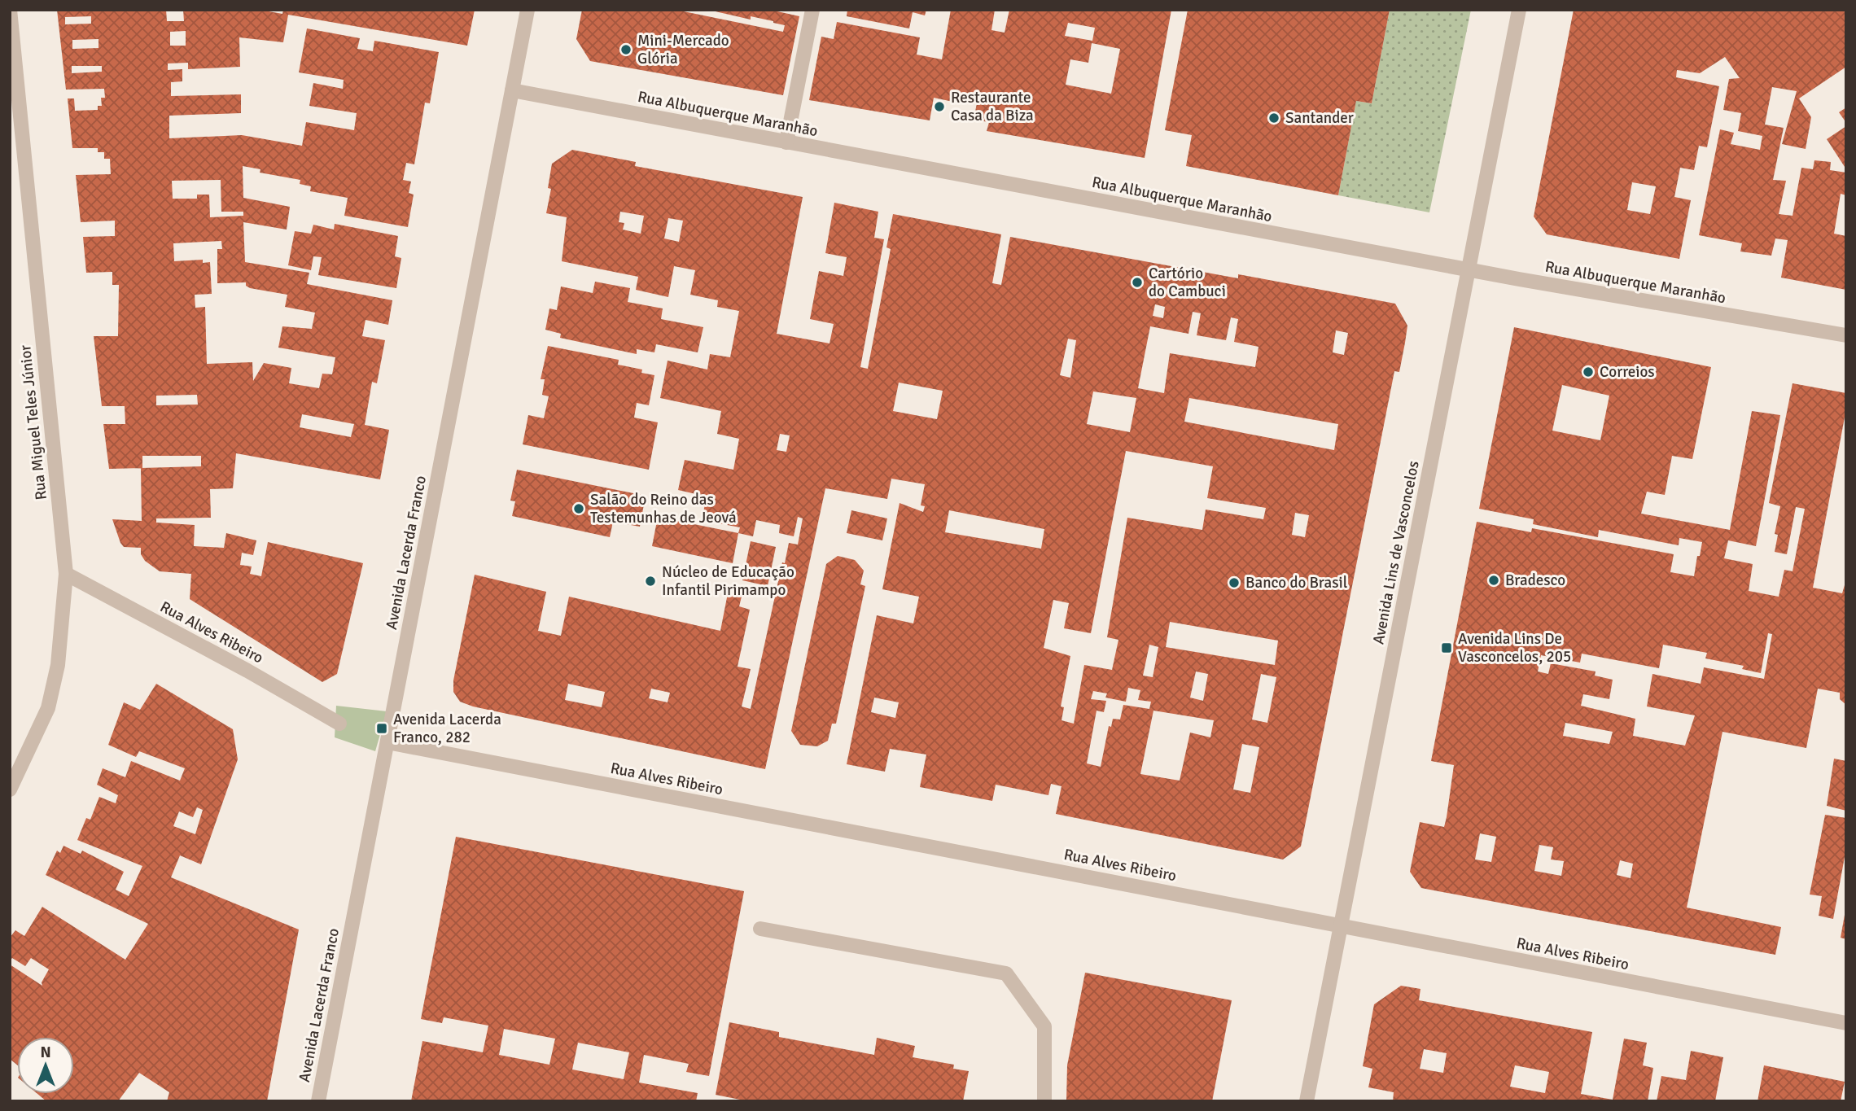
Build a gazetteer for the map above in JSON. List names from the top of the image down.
{
  "streets": {
    "street": [
      "Rua Albuquerque Maranhão",
      "Rua Miguel Teles Júnior",
      "Avenida Lacerda Franco",
      "Avenida Lins de Vasconcelos",
      "Rua Alves Ribeiro"
    ]
  },
  "crossings": [
    ["Rua Albuquerque Maranhão", "Avenida Lacerda Franco"],
    ["Rua Albuquerque Maranhão", "Avenida Lins de Vasconcelos"],
    ["Rua Miguel Teles Júnior", "Rua Alves Ribeiro"],
    ["Avenida Lacerda Franco", "Rua Alves Ribeiro"],
    ["Avenida Lins de Vasconcelos", "Rua Alves Ribeiro"]
  ],
  "places": {
    "other": [
      "Mini-Mercado Glória",
      "Restaurante Casa da Biza",
      "Santander",
      "Cartório do Cambuci",
      "Correios",
      "Salão do Reino das Testemunhas de Jeová",
      "Bradesco",
      "Núcleo de Educação Infantil Pirimampo",
      "Banco do Brasil"
    ],
    "transit": ["Avenida Lins De Vasconcelos, 205", "Avenida Lacerda Franco, 282"]
  },
  "north": "top"
}
